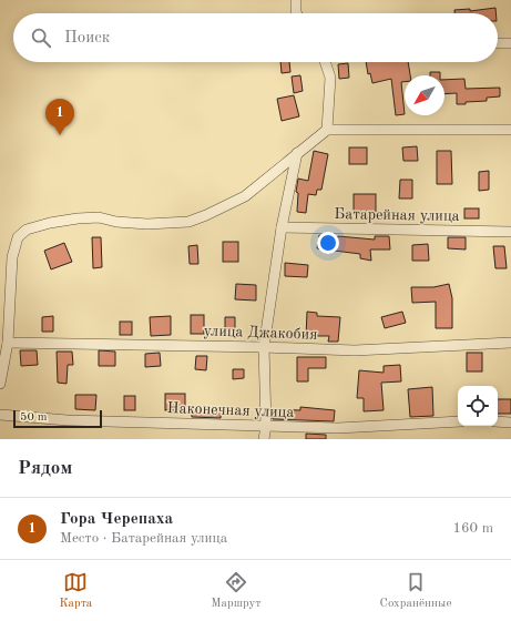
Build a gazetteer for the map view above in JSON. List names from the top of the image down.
{
  "streets": {
    "street": ["Батарейная улица", "улица Джакобия", "Наконечная улица"]
  },
  "scale_bar": "50 m",
  "north": "bottom left",
  "page": {
    "search": "Поиск",
    "pins": "1",
    "scale": "50 m",
    "heading": "Рядом",
    "list": [
      {
        "mark": "1",
        "name": "Гора Черепаха",
        "note": "Место · Батарейная улица",
        "value": "160 m"
      }
    ],
    "nav": ["Карта", "Маршрут", "Сохранённые"]
  }
}
